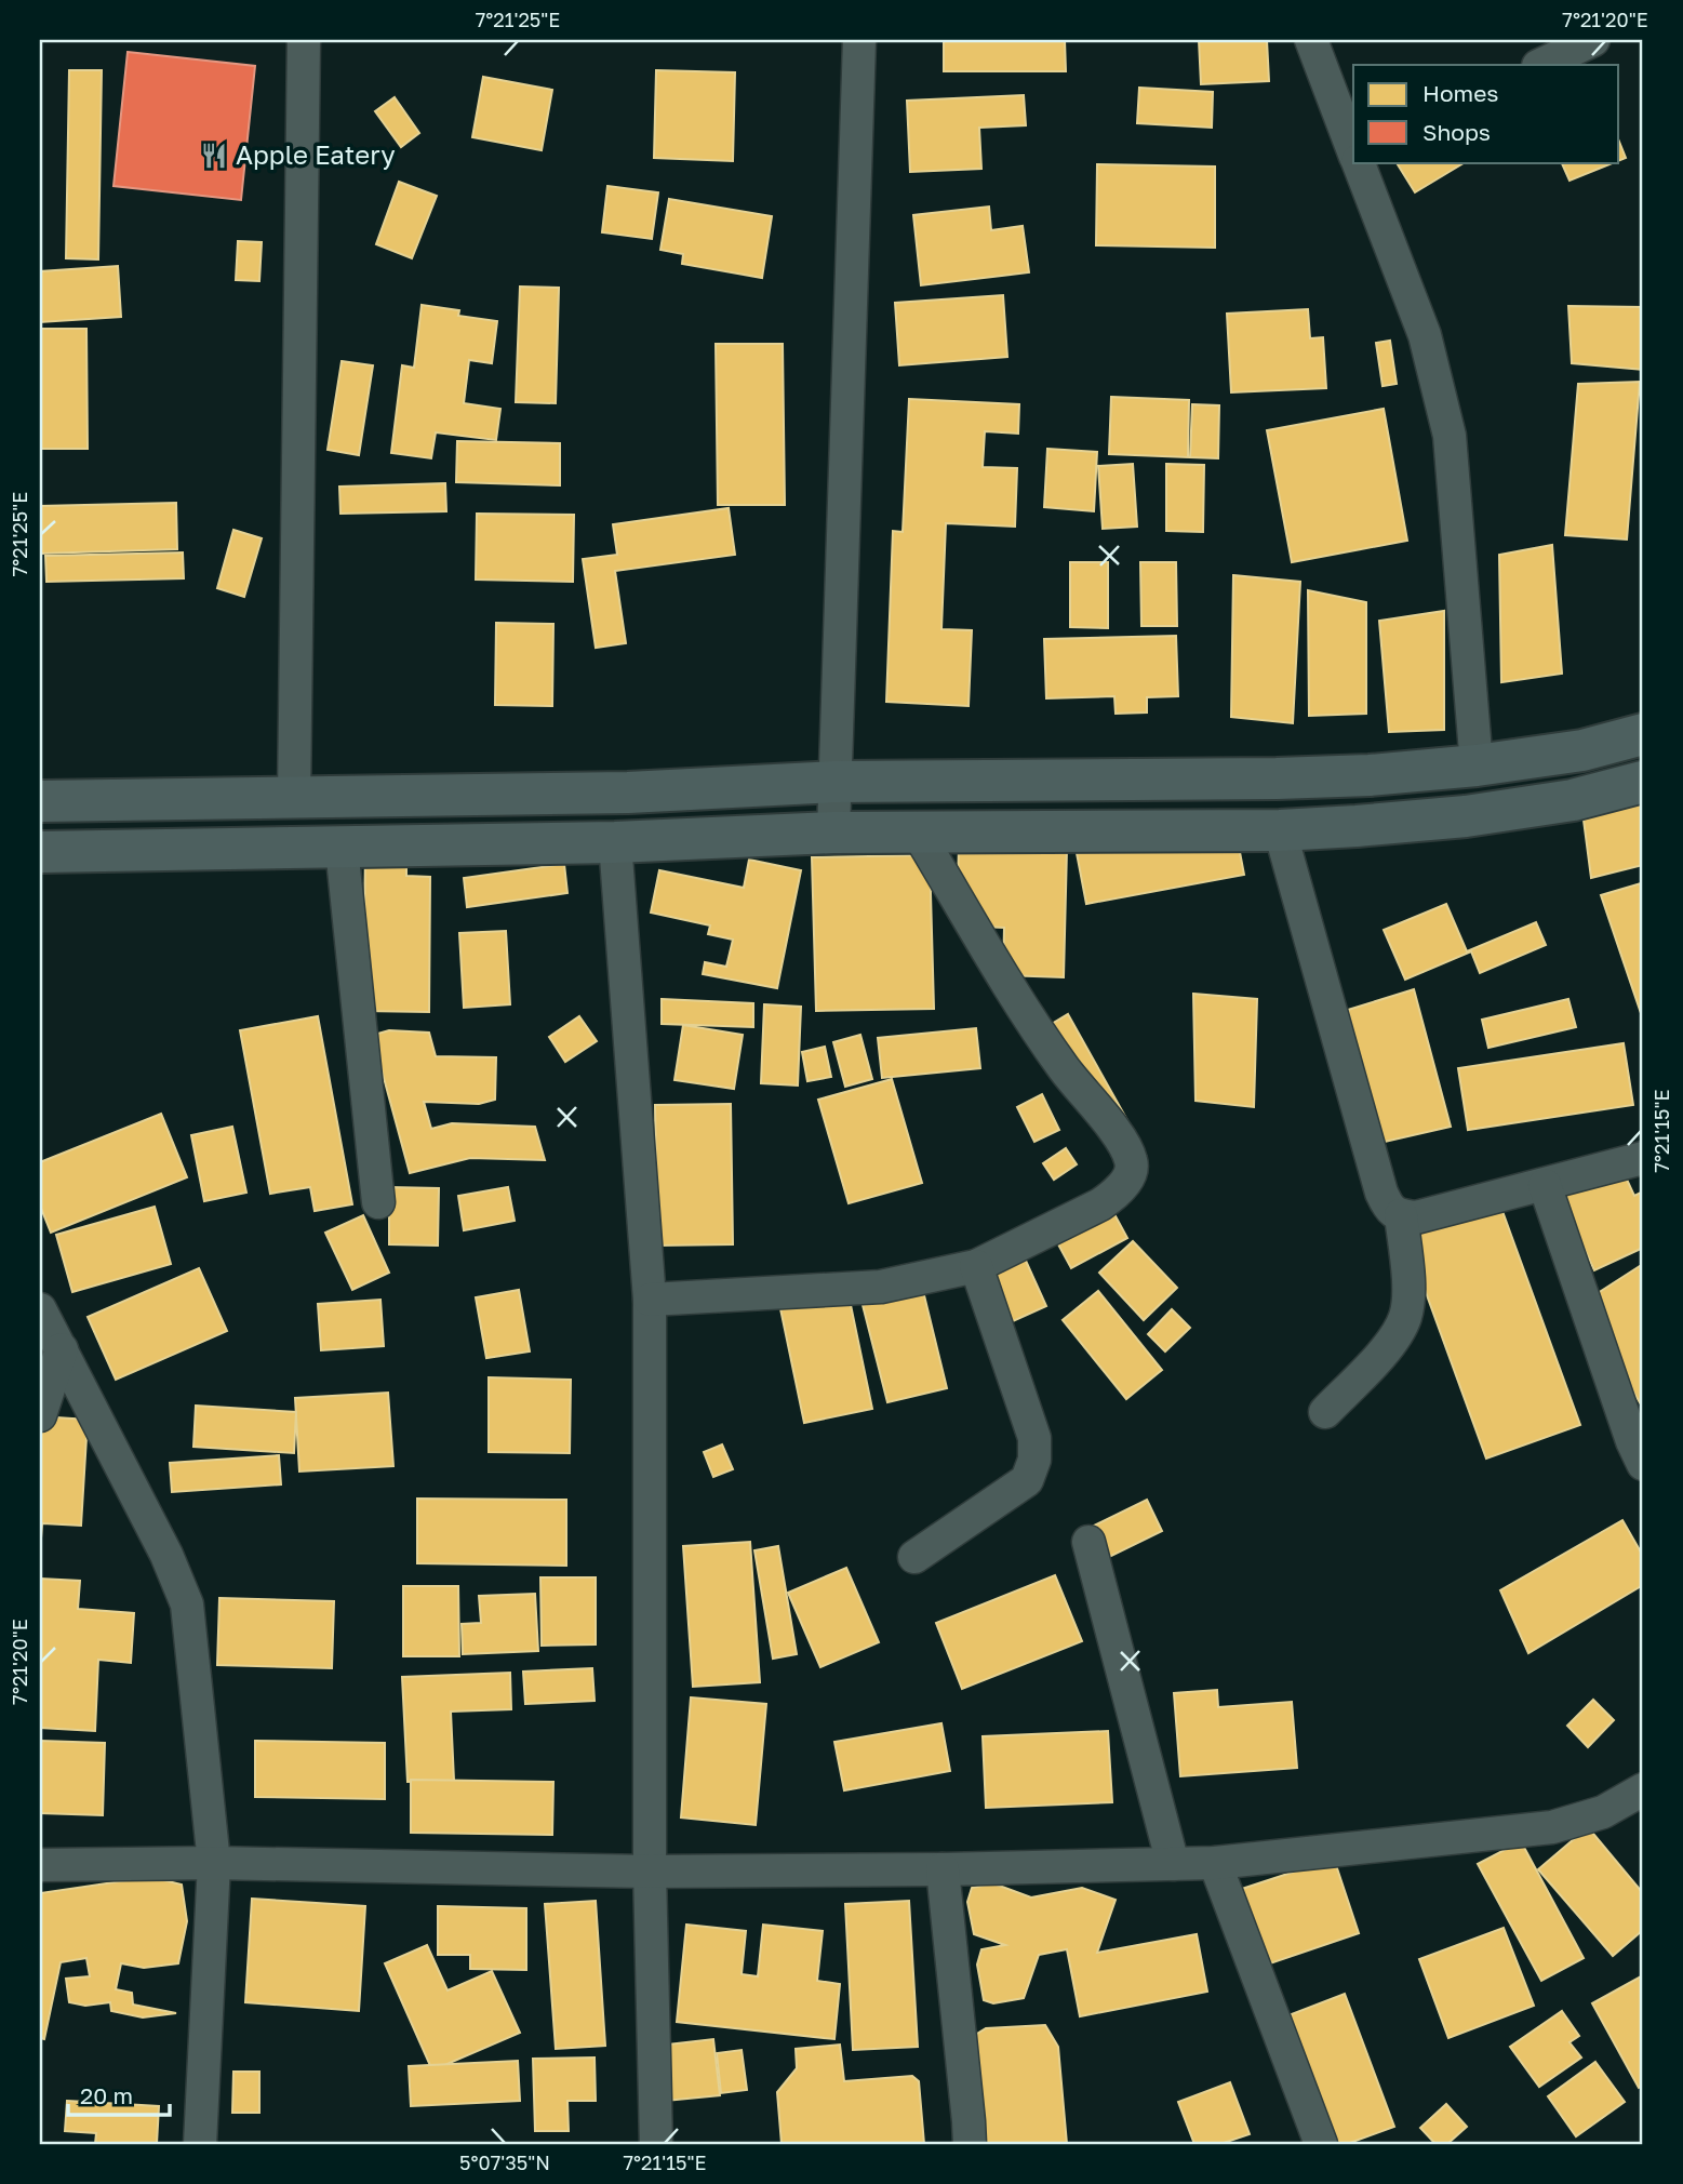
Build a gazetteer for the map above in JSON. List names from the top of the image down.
{
  "places": {
    "restaurant": ["Apple Eatery"]
  },
  "legend": ["Homes", "Shops"],
  "scale_bar": "20 m",
  "coordinates": [
    "7°21'25\"E",
    "7°21'20\"E",
    "7°21'15\"E",
    "5°07'35\"N"
  ]
}
